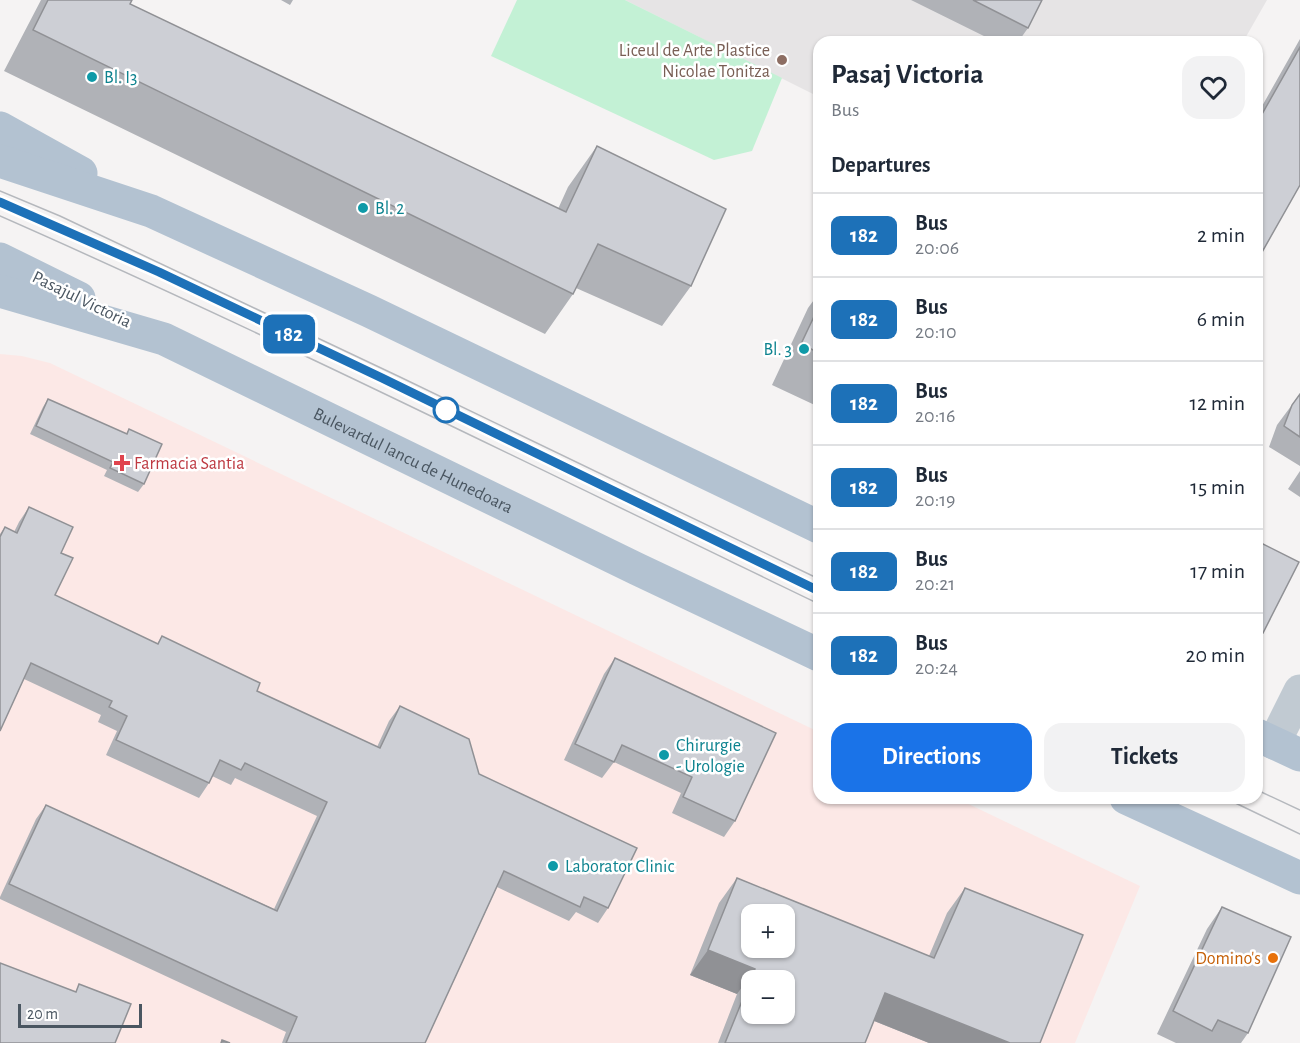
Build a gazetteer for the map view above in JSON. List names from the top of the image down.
{
  "streets": {
    "main road": ["Pasajul Victoria", "Bulevardul Iancu de Hunedoara"]
  },
  "crossings": [
    ["Pasajul Victoria", "Bulevardul Iancu de Hunedoara"]
  ],
  "places": {
    "other": [
      "Liceul de Arte Plastice Nicolae Tonitza",
      "Bl. I3",
      "Bl. 2",
      "Bl. 3",
      "Chirurgie - Urologie",
      "Laborator Clinic",
      "Domino's"
    ],
    "health": ["Farmacia Santia"]
  },
  "lines": ["bus line 182"],
  "scale_bar": "20 m",
  "page": {
    "on_map": "182",
    "heading": [
      ["Pasaj Victoria", "Bus"],
      "Departures"
    ],
    "list": [
      {
        "mark": "182",
        "name": "Bus",
        "note": "20:06",
        "value": "2 min"
      },
      {
        "mark": "182",
        "name": "Bus",
        "note": "20:10",
        "value": "6 min"
      },
      {
        "mark": "182",
        "name": "Bus",
        "note": "20:16",
        "value": "12 min"
      },
      {
        "mark": "182",
        "name": "Bus",
        "note": "20:19",
        "value": "15 min"
      },
      {
        "mark": "182",
        "name": "Bus",
        "note": "20:21",
        "value": "17 min"
      },
      {
        "mark": "182",
        "name": "Bus",
        "note": "20:24",
        "value": "20 min"
      }
    ],
    "buttons": ["Directions", "Tickets"],
    "map_buttons": ["+", "−"],
    "scale": "20 m"
  }
}
